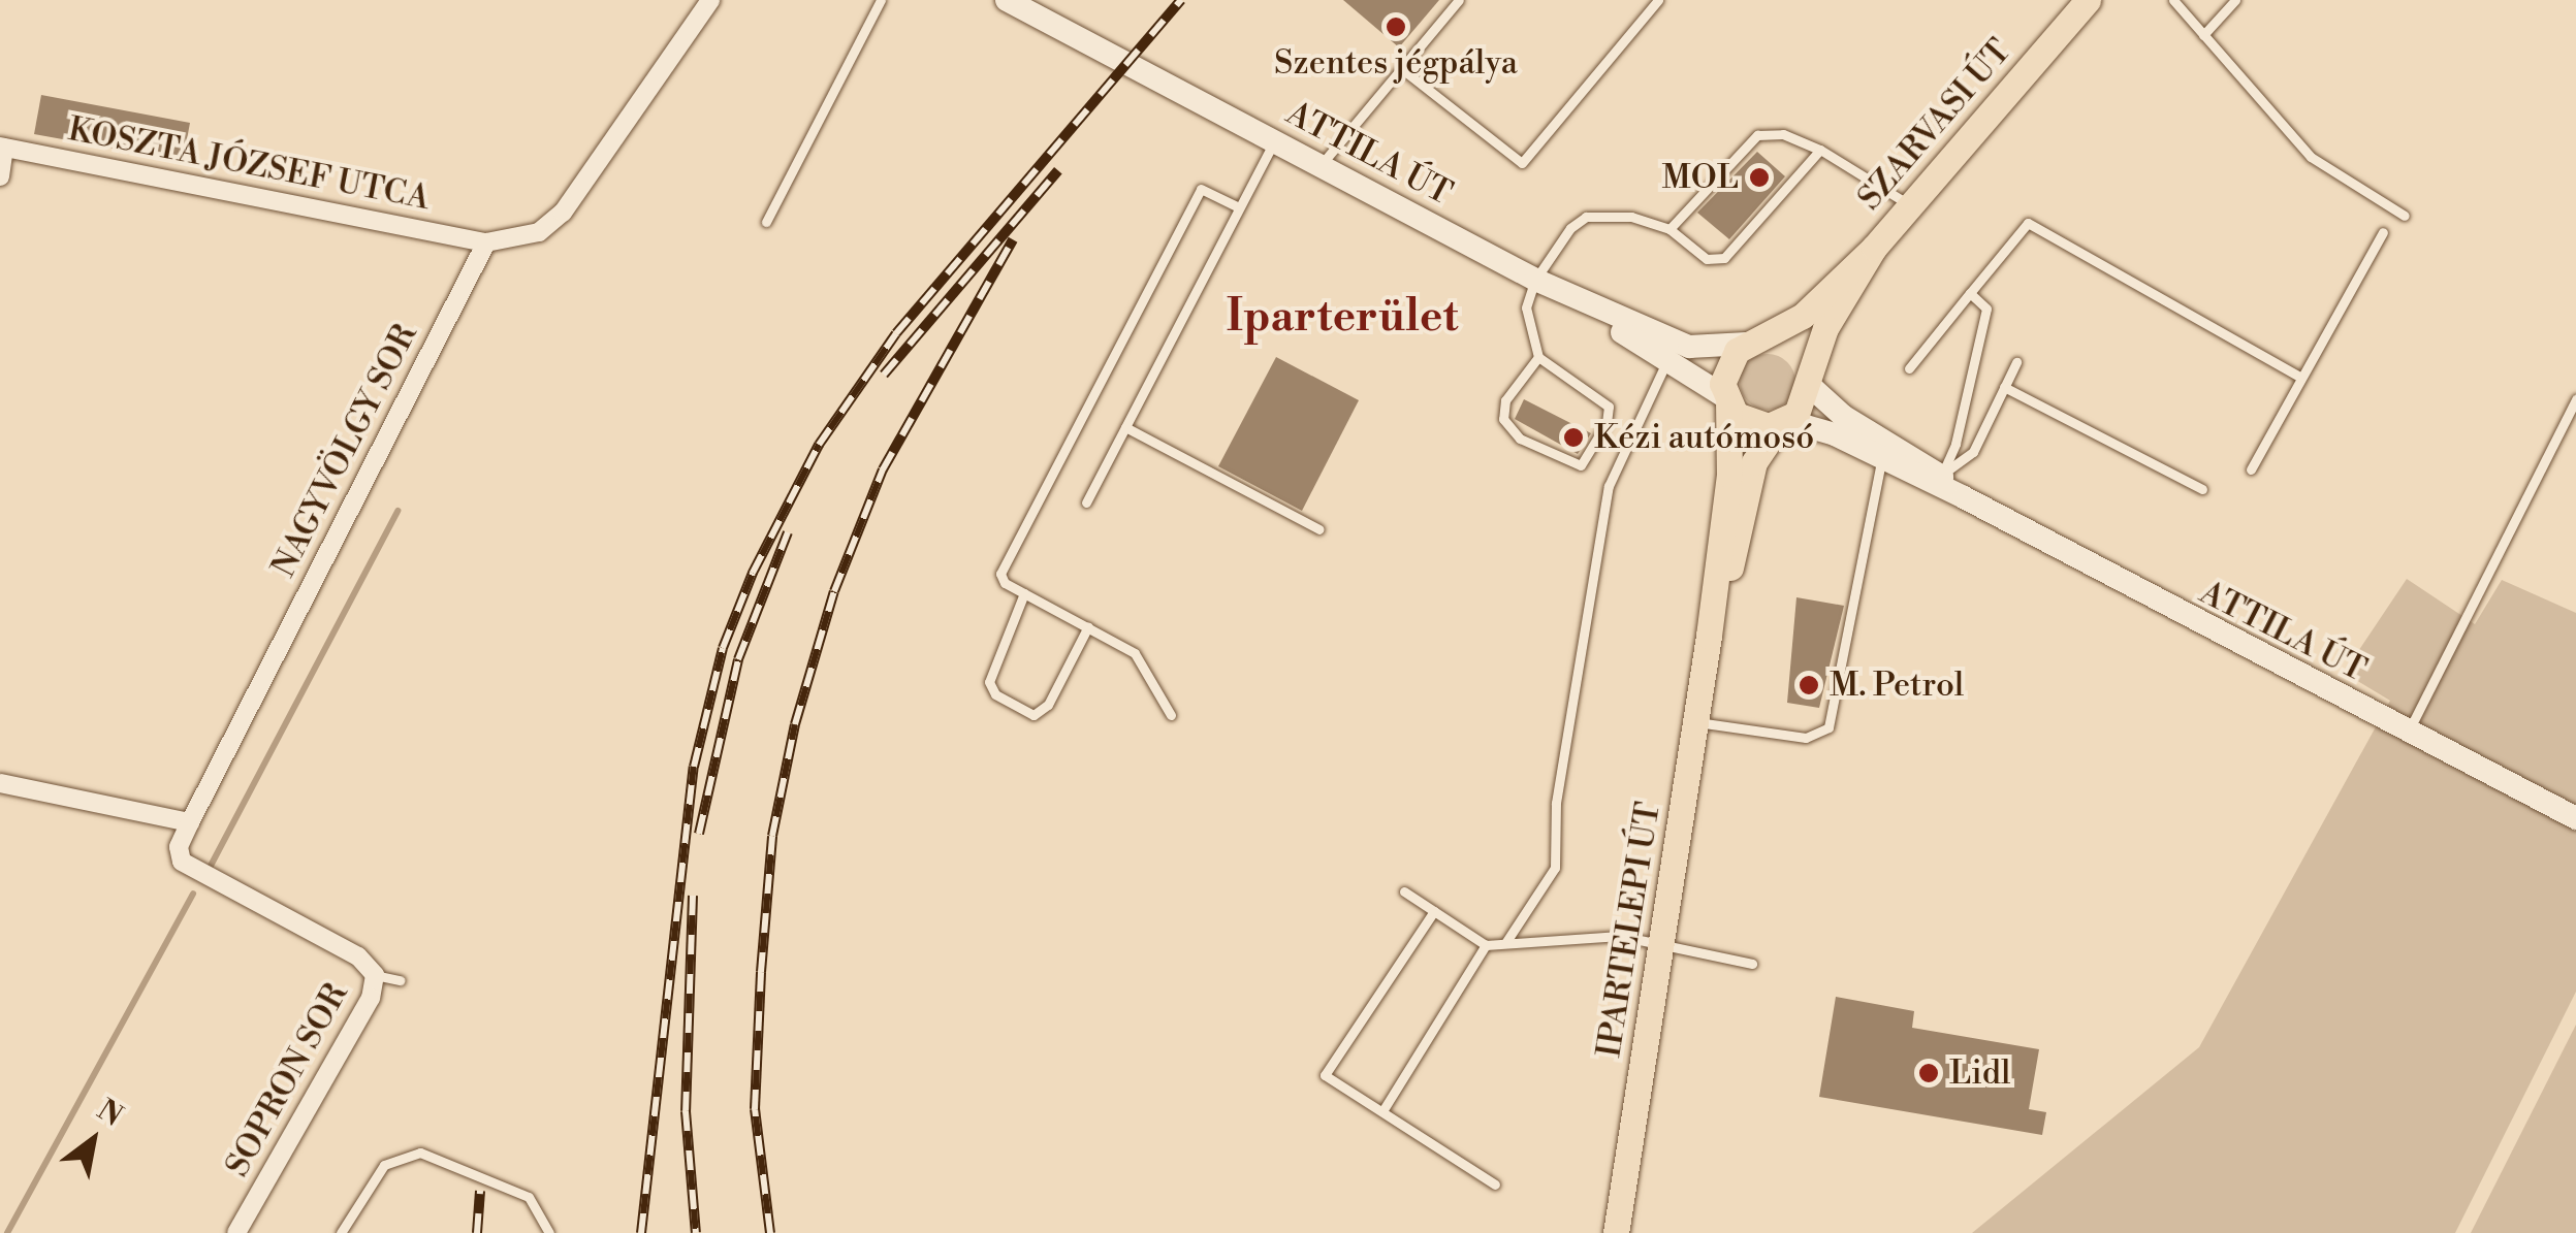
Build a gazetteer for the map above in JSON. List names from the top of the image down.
{
  "streets": {
    "main road": ["SZARVASI ÚT", "ATTILA ÚT", "IPARTELEPI ÚT"],
    "street": ["KOSZTA JÓZSEF UTCA", "NAGYVÖLGY SOR", "SOPRON SOR"]
  },
  "crossings": [
    ["KOSZTA JÓZSEF UTCA", "NAGYVÖLGY SOR"],
    ["NAGYVÖLGY SOR", "SOPRON SOR"]
  ],
  "districts": ["Iparterület"],
  "places": [
    "Szentes jégpálya",
    "MOL",
    "Kézi autómosó",
    "M. Petrol",
    "Lidl"
  ],
  "north": "top right"
}
